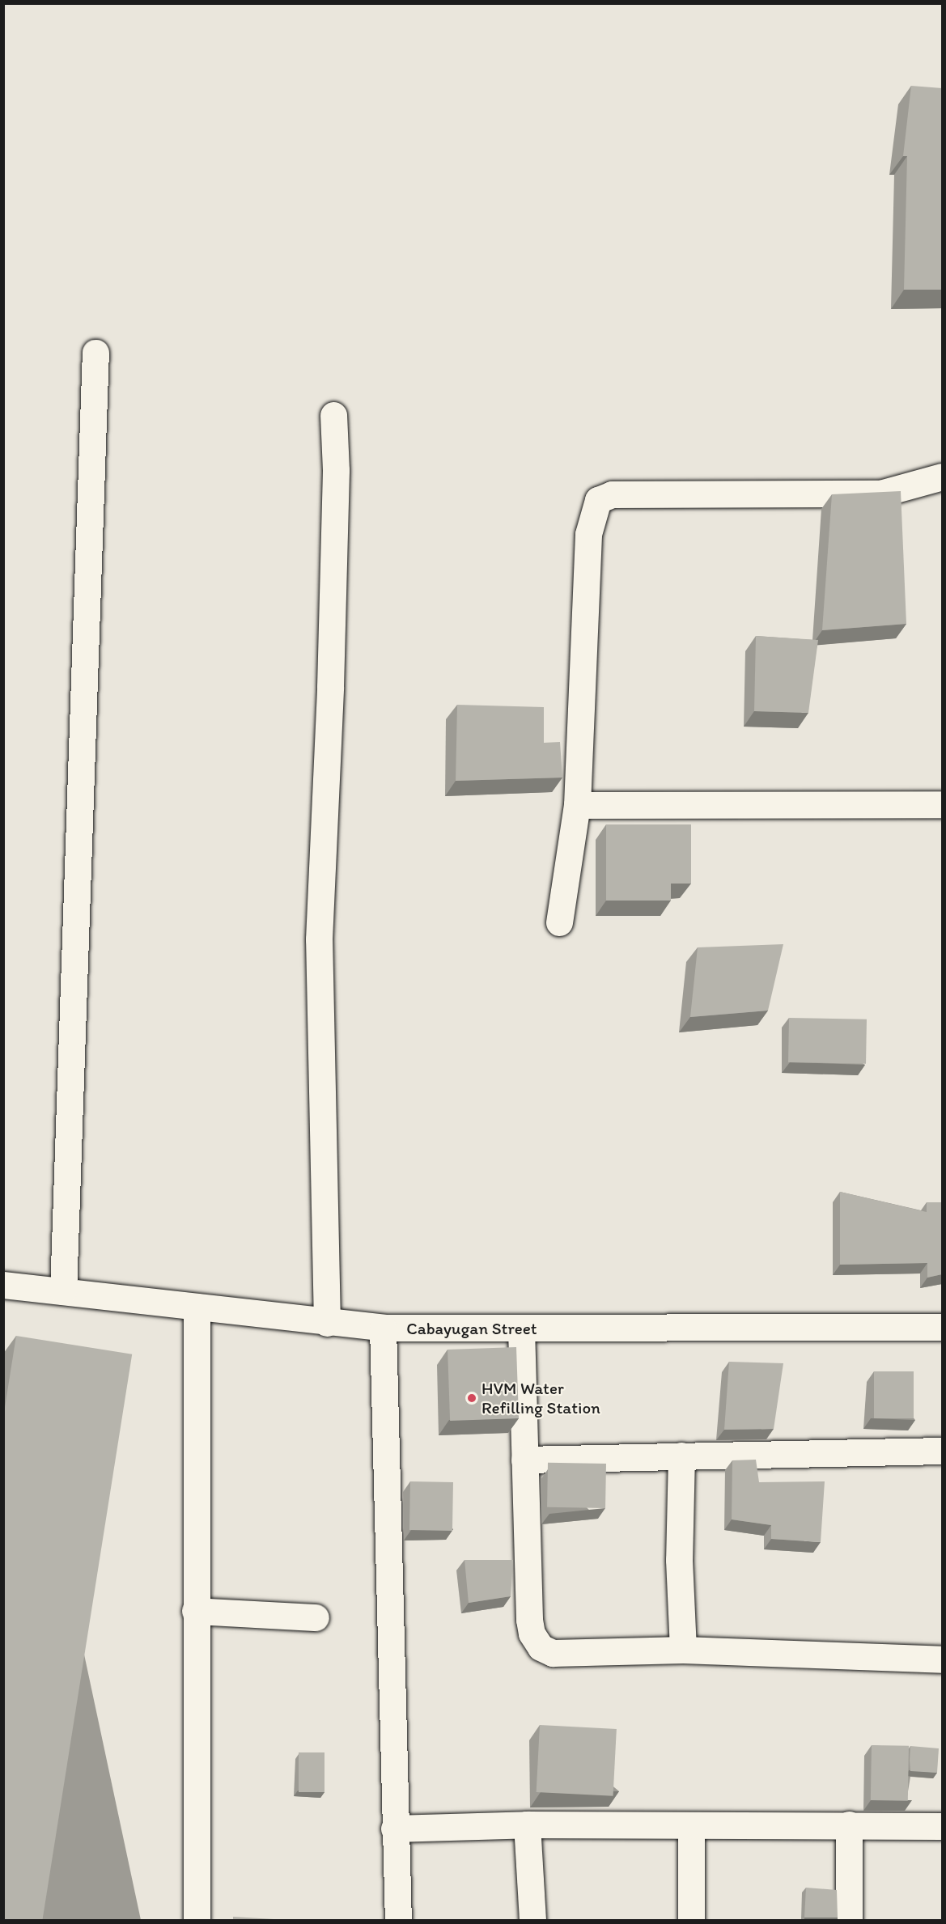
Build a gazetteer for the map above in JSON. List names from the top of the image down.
{
  "streets": {
    "street": ["Cabayugan Street"]
  },
  "places": ["HVM Water Refilling Station"]
}
